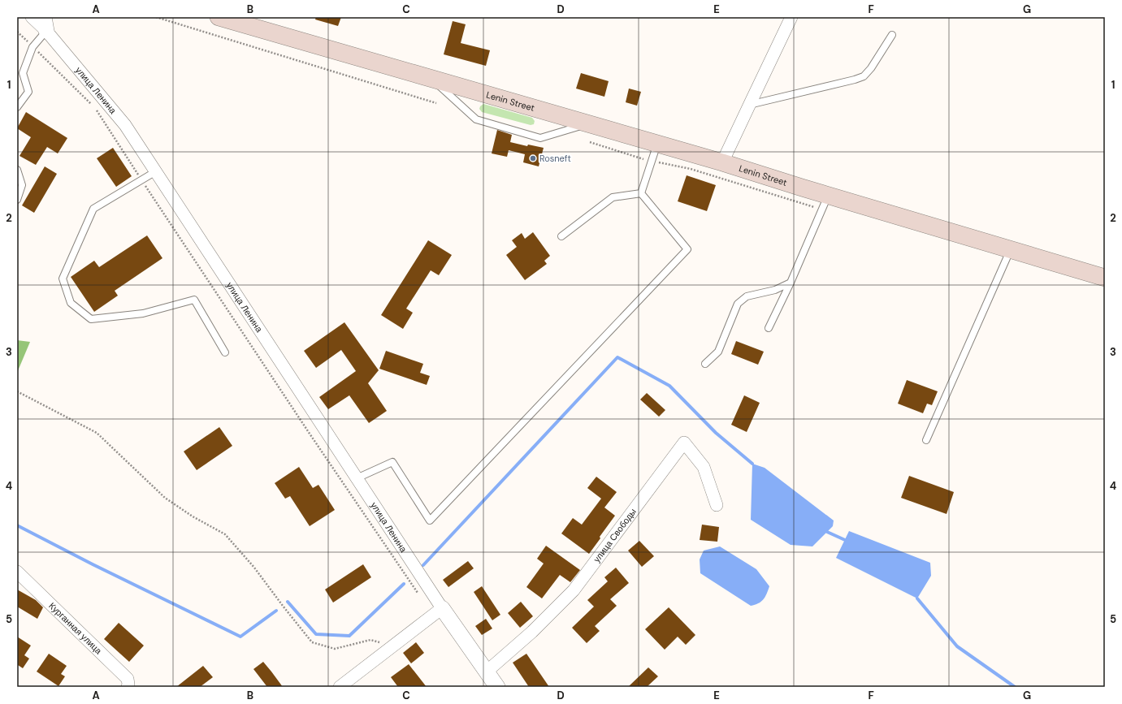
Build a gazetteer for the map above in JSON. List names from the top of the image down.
{
  "streets": {
    "main road": ["Lenin Street"],
    "street": ["улица Ленина", "улица Свободы", "Курганная улица"]
  },
  "places": ["Rosneft"],
  "grid": {
    "columns": [
      "A",
      "B",
      "C",
      "D",
      "E",
      "F",
      "G"
    ],
    "rows": [
      "1",
      "2",
      "3",
      "4",
      "5"
    ]
  }
}
